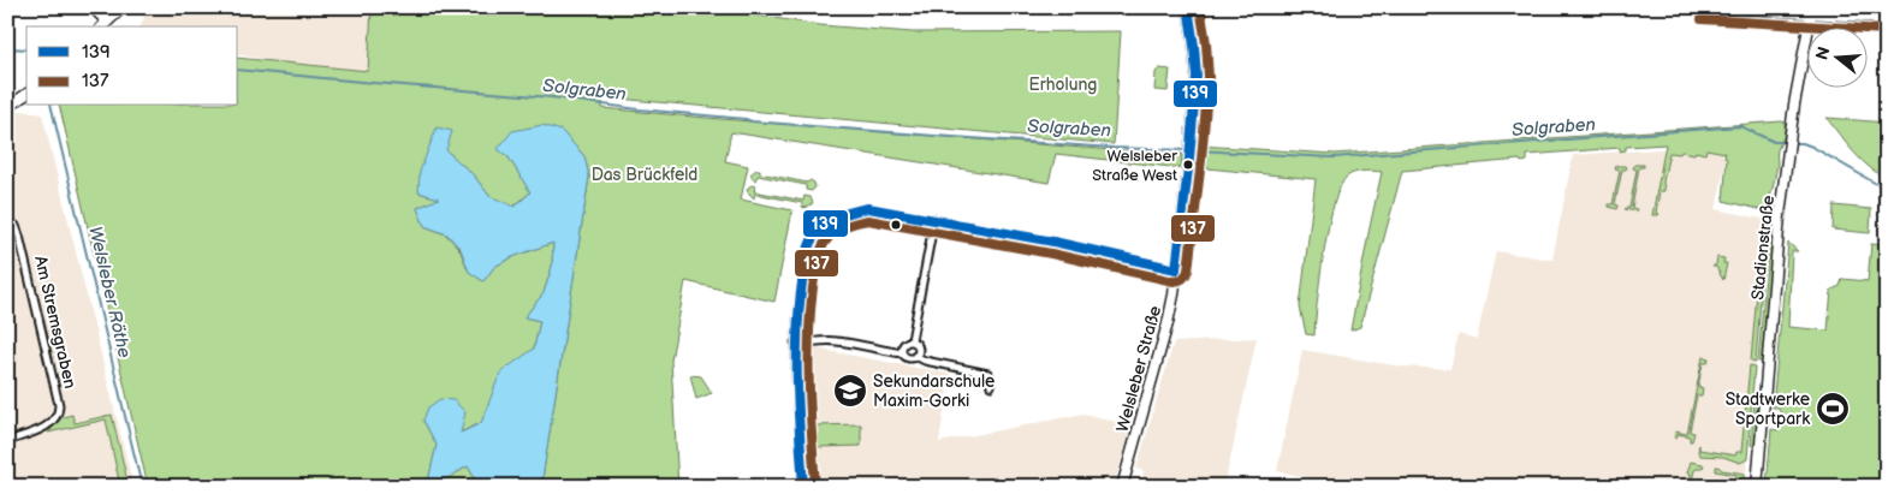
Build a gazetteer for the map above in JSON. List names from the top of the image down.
{
  "streets": {
    "street": ["Stadionstraße", "Am Stremsgraben", "Welsleber Straße"]
  },
  "water": ["Solgraben", "Welsleber Röthe"],
  "parks": ["Erholung", "Das Brückfeld"],
  "places": {
    "other": ["Welsleber Straße West"],
    "school or university": ["Sekundarschule Maxim-Gorki"],
    "sports": ["Stadtwerke Sportpark"]
  },
  "lines": ["transit line 139", "transit line 137"],
  "legend": ["139", "137"],
  "north": "left"
}
